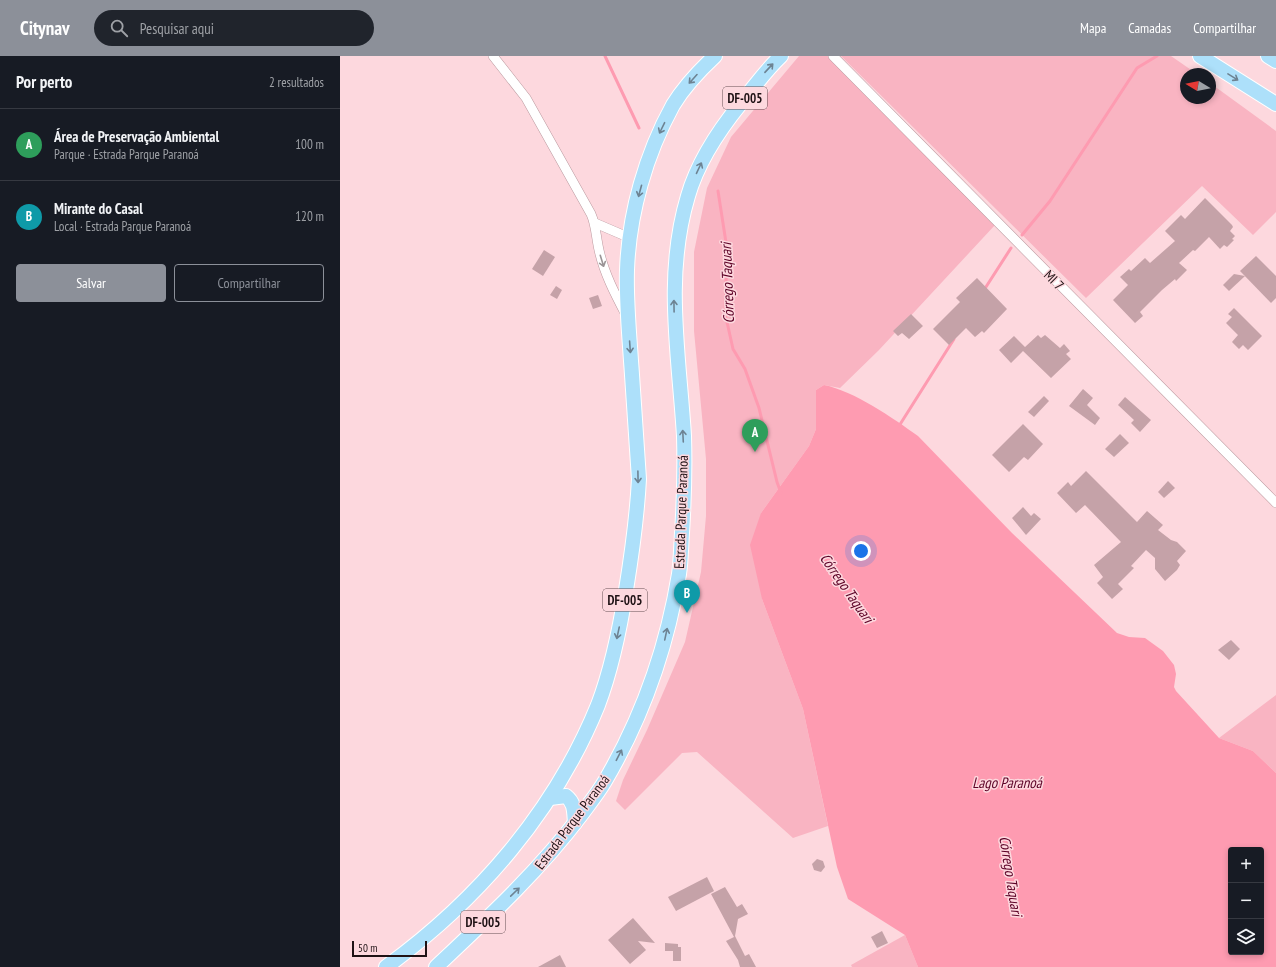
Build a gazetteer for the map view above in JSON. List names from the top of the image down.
{
  "streets": {
    "main road": ["DF-005", "Estrada Parque Paranoá"],
    "street": ["MI 7"]
  },
  "water": ["Córrego Taquari", "Lago Paranoá"],
  "scale_bar": "50 m",
  "north": "left",
  "page": {
    "header": "Citynav",
    "search": "Pesquisar aqui",
    "nav": ["Mapa", "Camadas", "Compartilhar"],
    "heading": ["Por perto", "2 resultados"],
    "list": [
      {
        "mark": "A",
        "name": "Área de Preservação Ambiental",
        "note": "Parque · Estrada Parque Paranoá",
        "value": "100 m"
      },
      {
        "mark": "B",
        "name": "Mirante do Casal",
        "note": "Local · Estrada Parque Paranoá",
        "value": "120 m"
      }
    ],
    "buttons": ["Salvar", "Compartilhar"],
    "pins": ["A", "B"],
    "map_buttons": ["+", "−"],
    "scale": "50 m"
  }
}
